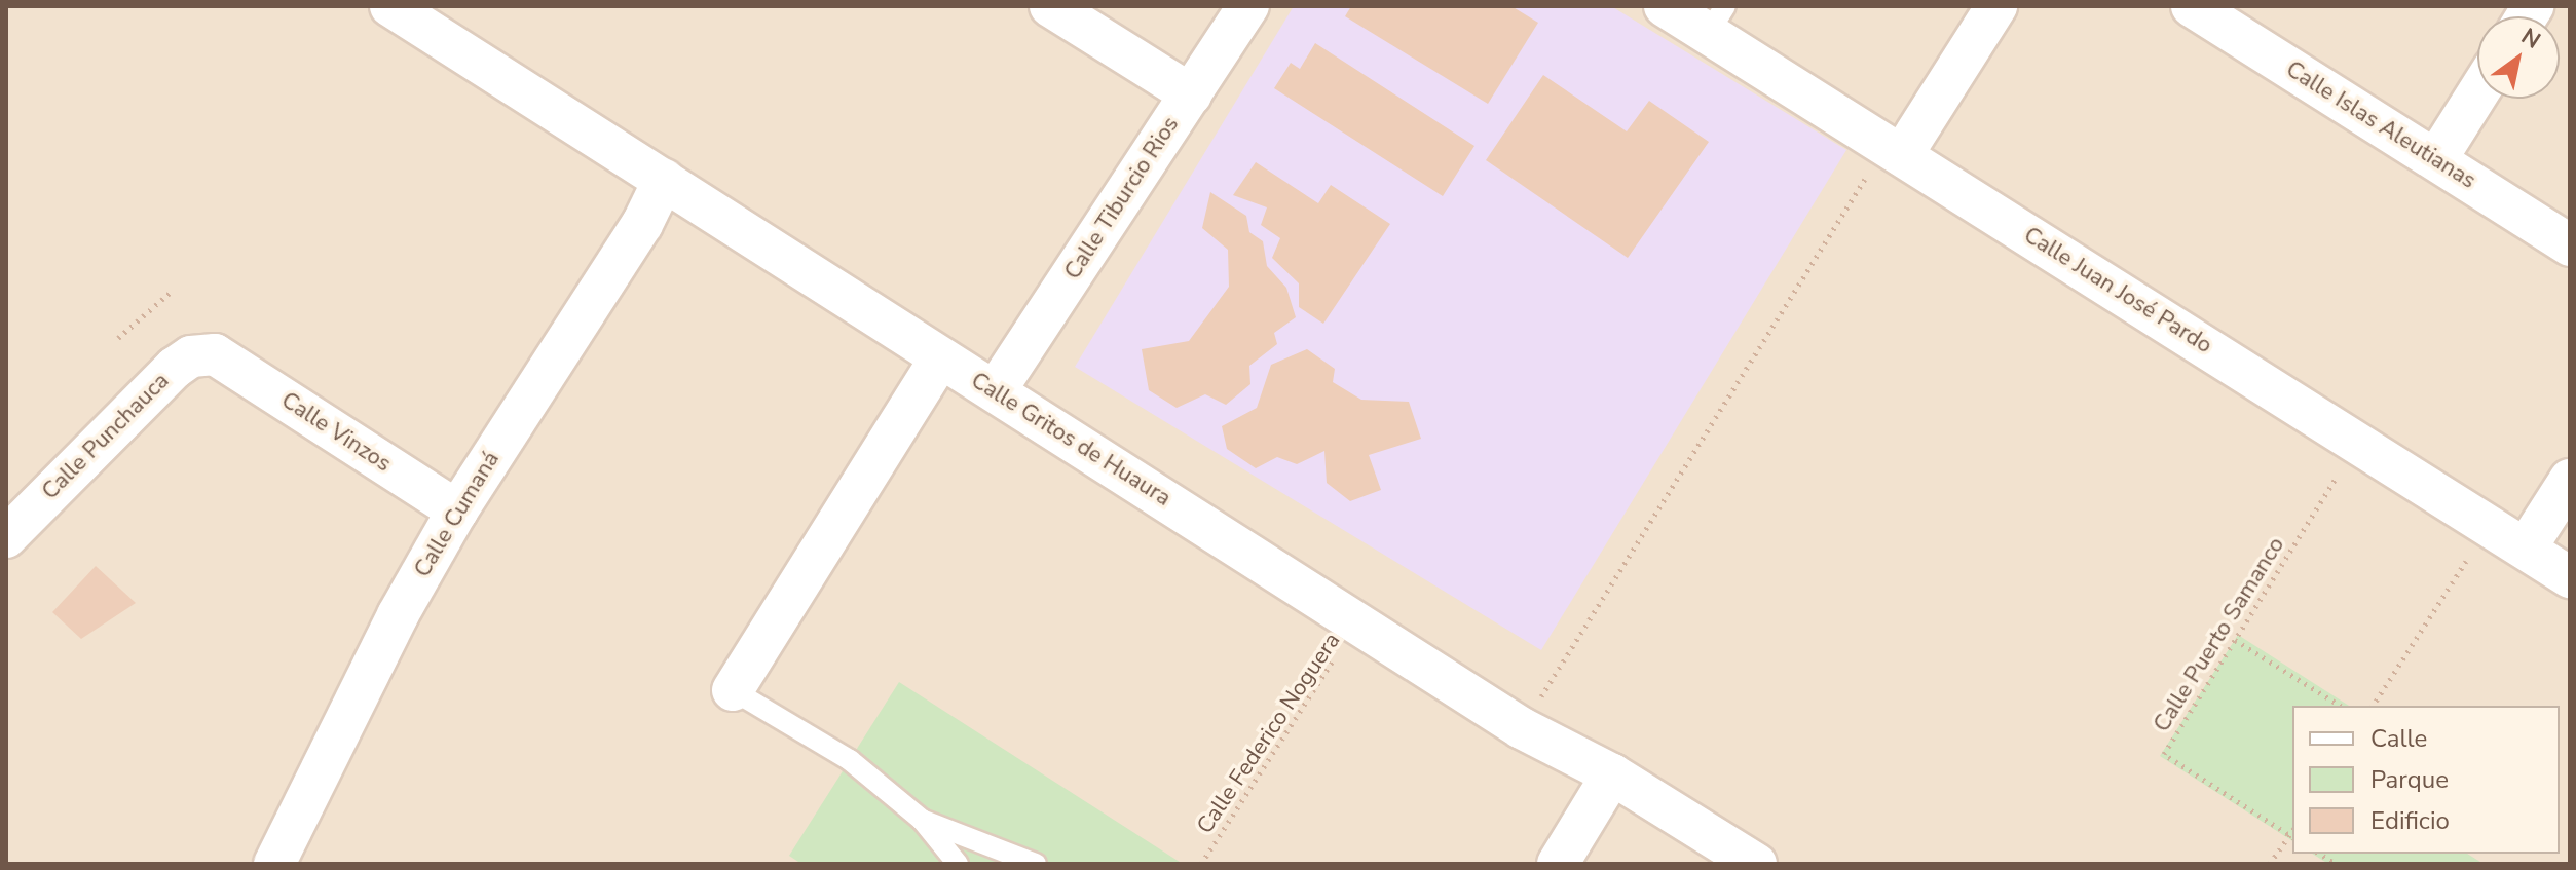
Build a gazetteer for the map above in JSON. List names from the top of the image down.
{
  "streets": {
    "street": [
      "Calle Islas Aleutianas",
      "Calle Tiburcio Rios",
      "Calle Juan José Pardo",
      "Calle Vinzos",
      "Calle Punchauca",
      "Calle Gritos de Huaura",
      "Calle Cumaná"
    ],
    "path": ["Calle Puerto Samanco", "Calle Federico Noguera"]
  },
  "crossings": [
    ["Calle Tiburcio Rios", "Calle Gritos de Huaura"],
    ["Calle Juan José Pardo", "Calle Puerto Samanco"],
    ["Calle Vinzos", "Calle Punchauca"],
    ["Calle Vinzos", "Calle Cumaná"],
    ["Calle Gritos de Huaura", "Calle Cumaná"],
    ["Calle Gritos de Huaura", "Calle Federico Noguera"]
  ],
  "legend": ["Calle", "Parque", "Edificio"],
  "north": "top right"
}
